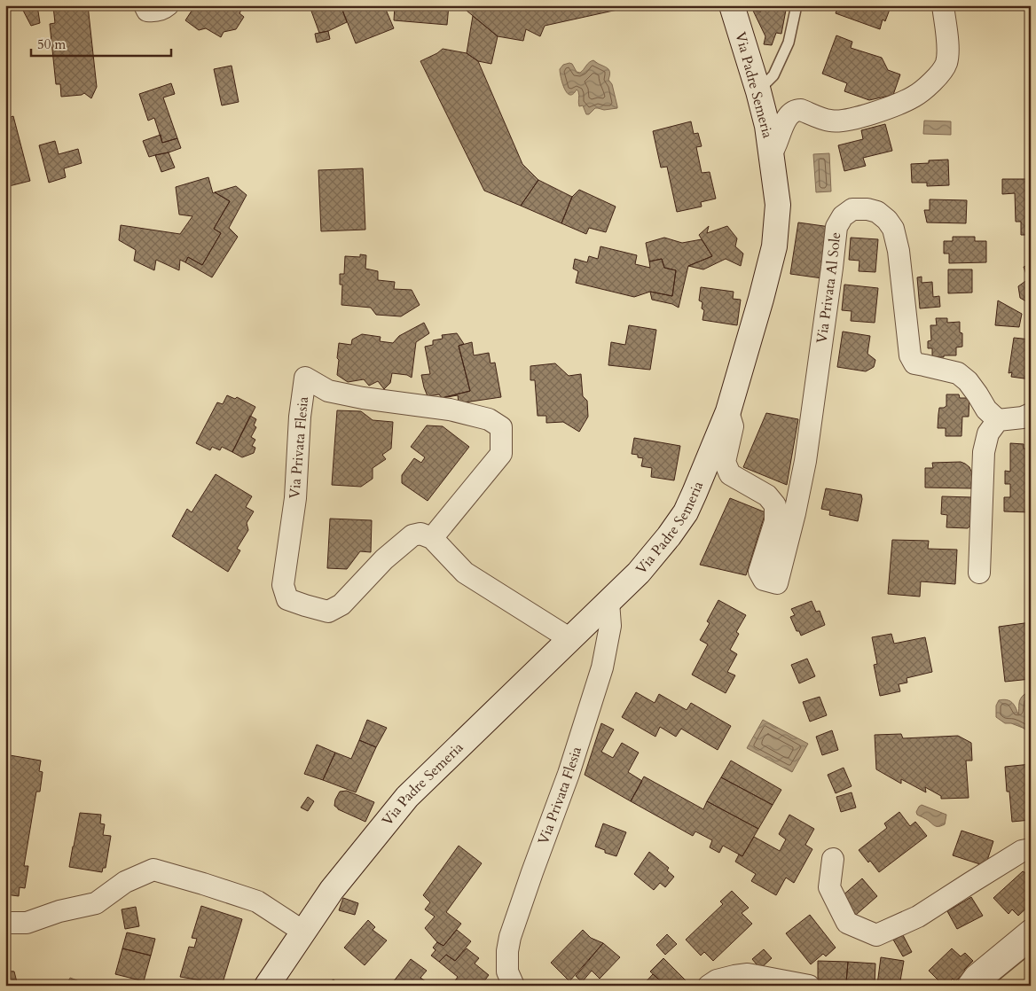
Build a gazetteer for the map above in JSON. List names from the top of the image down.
{
  "streets": {
    "main road": ["Via Padre Semeria"],
    "street": ["Via Privata Al Sole", "Via Privata Flesia"]
  },
  "crossings": [
    ["Via Padre Semeria", "Via Privata Al Sole"],
    ["Via Padre Semeria", "Via Privata Flesia"]
  ],
  "scale_bar": "50 m"
}
